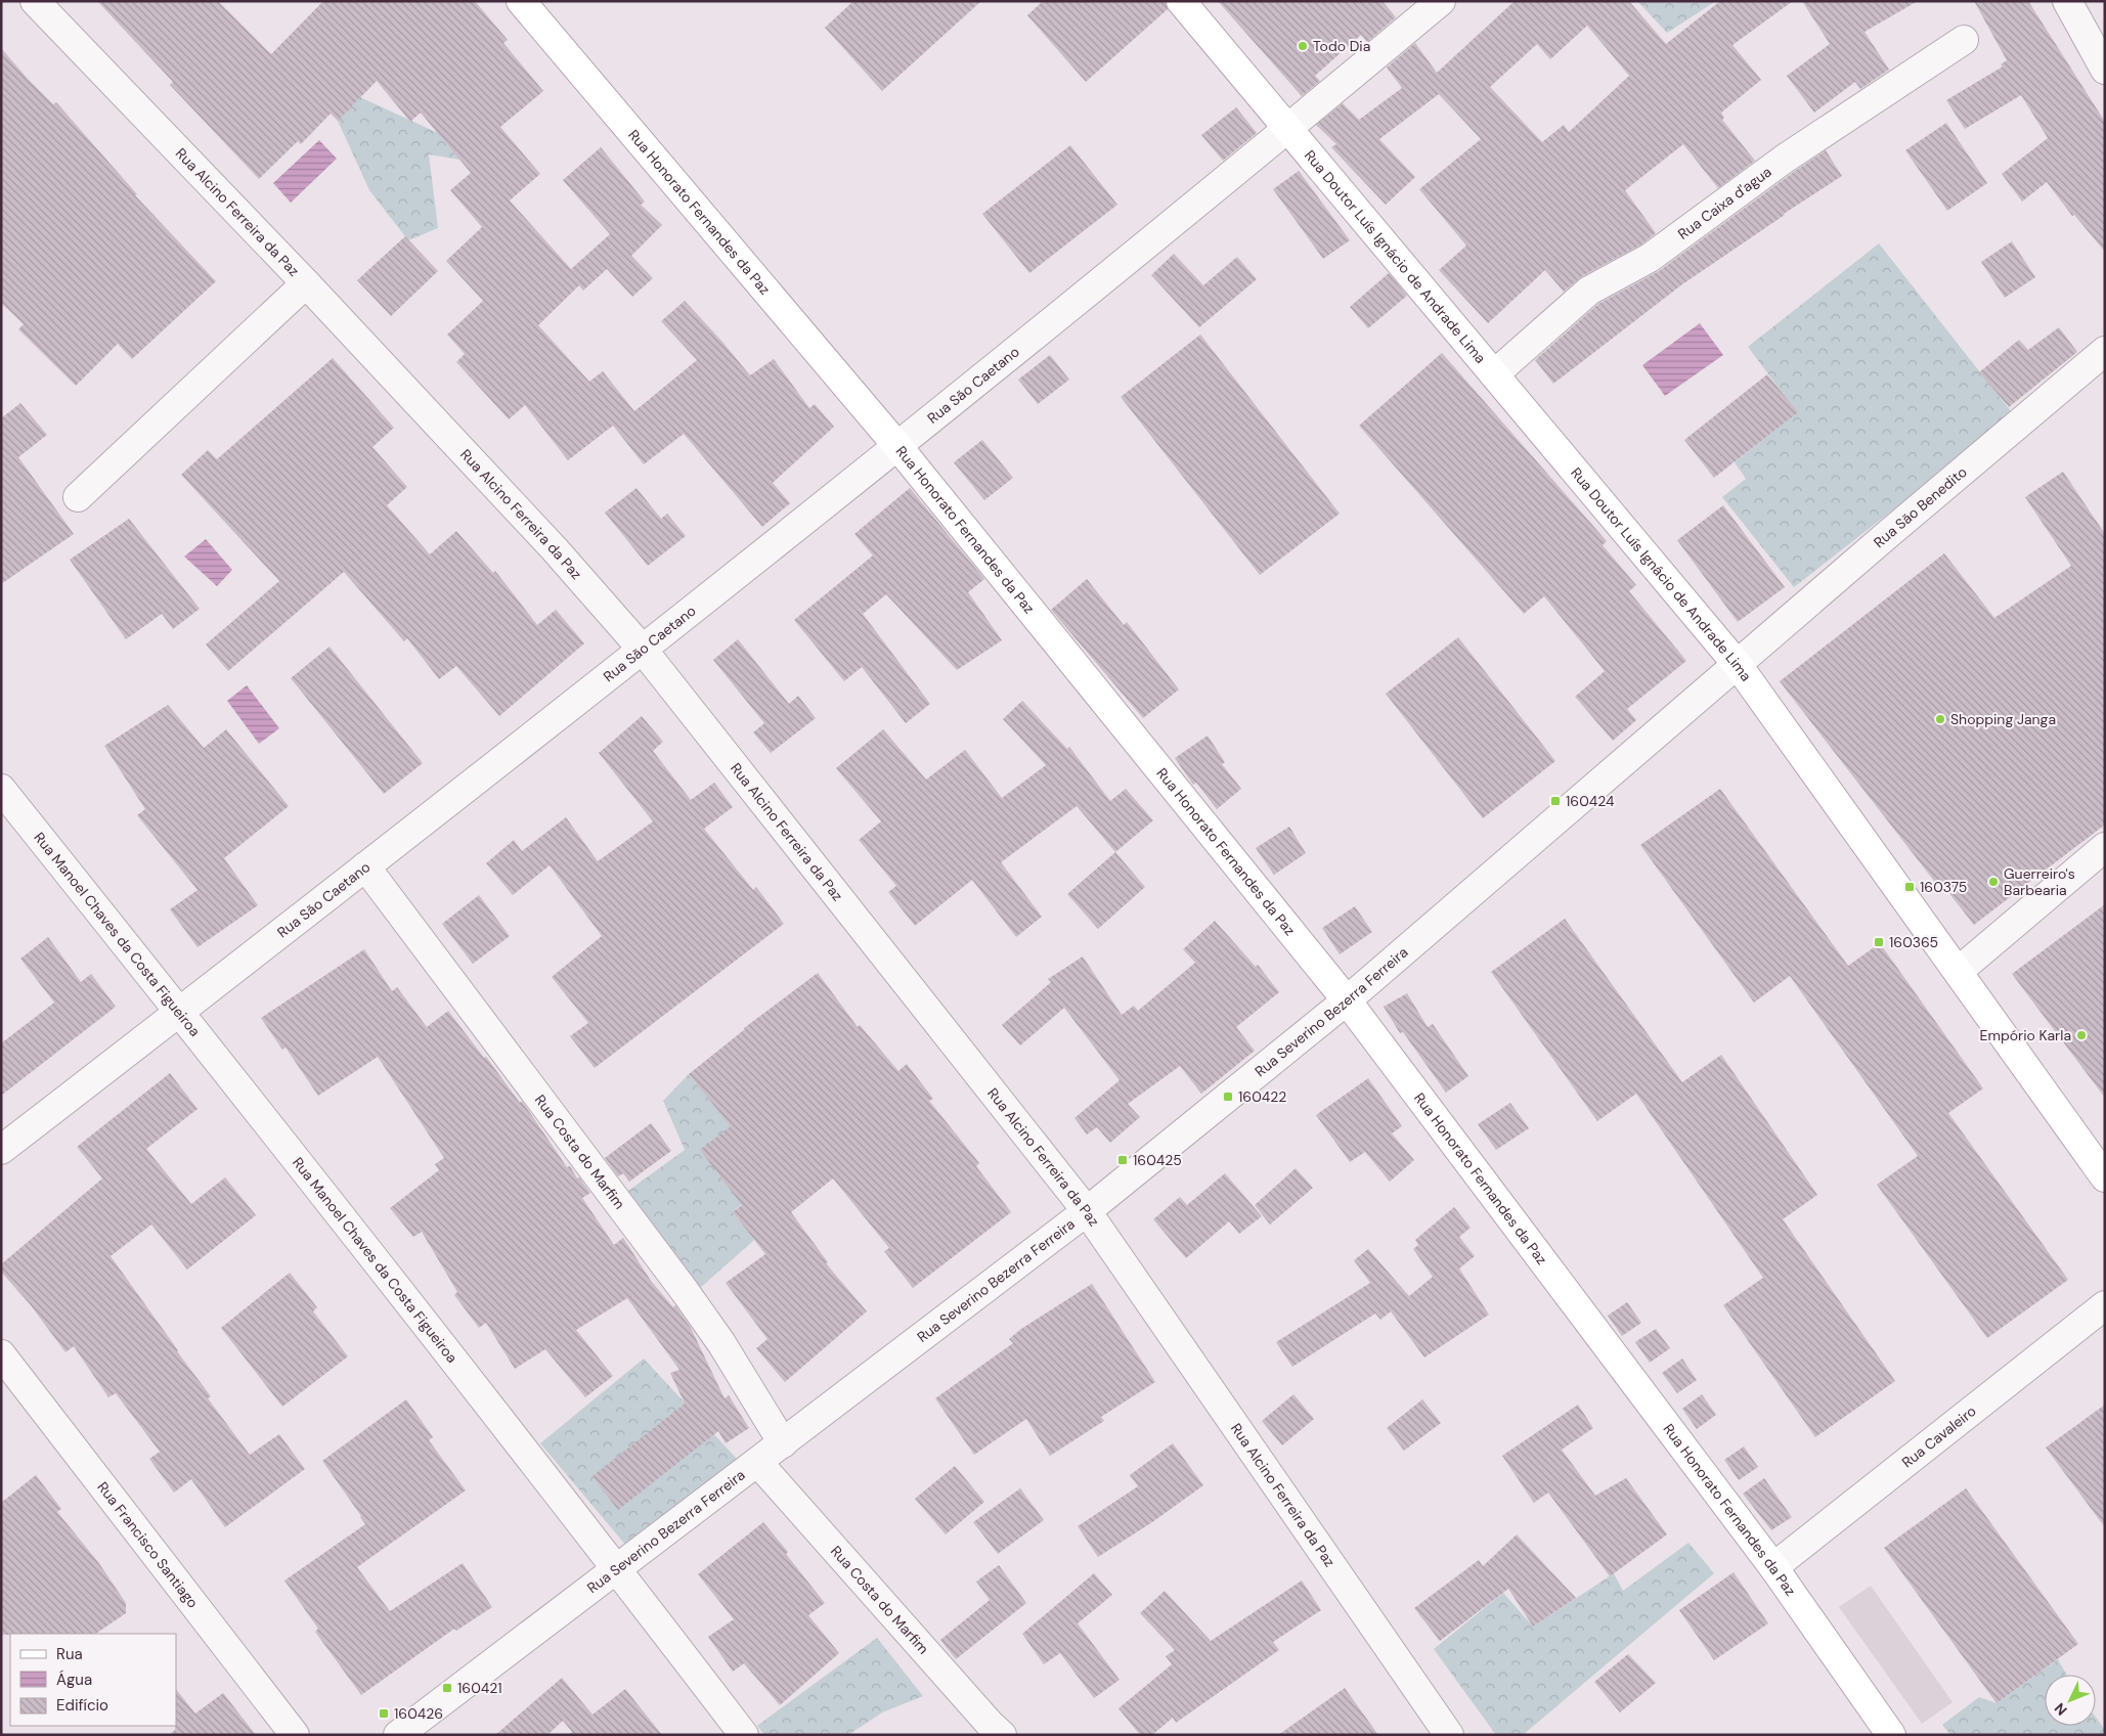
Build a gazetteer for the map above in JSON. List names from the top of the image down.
{
  "streets": {
    "main road": ["Rua Honorato Fernandes da Paz", "Rua Doutor Luís Ignácio de Andrade Lima"],
    "street": [
      "Rua Caixa d'agua",
      "Rua Alcino Ferreira da Paz",
      "Rua São Caetano",
      "Rua São Benedito",
      "Rua Manoel Chaves da Costa Figueiroa",
      "Rua Severino Bezerra Ferreira",
      "Rua Costa do Marfim",
      "Rua Cavaleiro",
      "Rua Francisco Santiago"
    ]
  },
  "crossings": [
    ["Rua Caixa d'agua", "Rua Doutor Luís Ignácio de Andrade Lima"],
    ["Rua Alcino Ferreira da Paz", "Rua São Caetano"],
    ["Rua Alcino Ferreira da Paz", "Rua Severino Bezerra Ferreira"],
    ["Rua Honorato Fernandes da Paz", "Rua São Caetano"],
    ["Rua Honorato Fernandes da Paz", "Rua Severino Bezerra Ferreira"],
    ["Rua Honorato Fernandes da Paz", "Rua Cavaleiro"],
    ["Rua Doutor Luís Ignácio de Andrade Lima", "Rua São Caetano"],
    ["Rua Doutor Luís Ignácio de Andrade Lima", "Rua São Benedito"],
    ["Rua Doutor Luís Ignácio de Andrade Lima", "Rua Severino Bezerra Ferreira"],
    ["Rua São Caetano", "Rua Manoel Chaves da Costa Figueiroa"],
    ["Rua São Caetano", "Rua Costa do Marfim"],
    ["Rua São Benedito", "Rua Severino Bezerra Ferreira"],
    ["Rua Manoel Chaves da Costa Figueiroa", "Rua Severino Bezerra Ferreira"],
    ["Rua Severino Bezerra Ferreira", "Rua Costa do Marfim"]
  ],
  "places": {
    "other": [
      "Todo Dia",
      "Shopping Janga",
      "Guerreiro's Barbearia",
      "Empório Karla"
    ],
    "transit": [
      "160424",
      "160375",
      "160365",
      "160422",
      "160425",
      "160421",
      "160426"
    ]
  },
  "legend": ["Rua", "Água", "Edifício"],
  "north": "bottom left"
}
